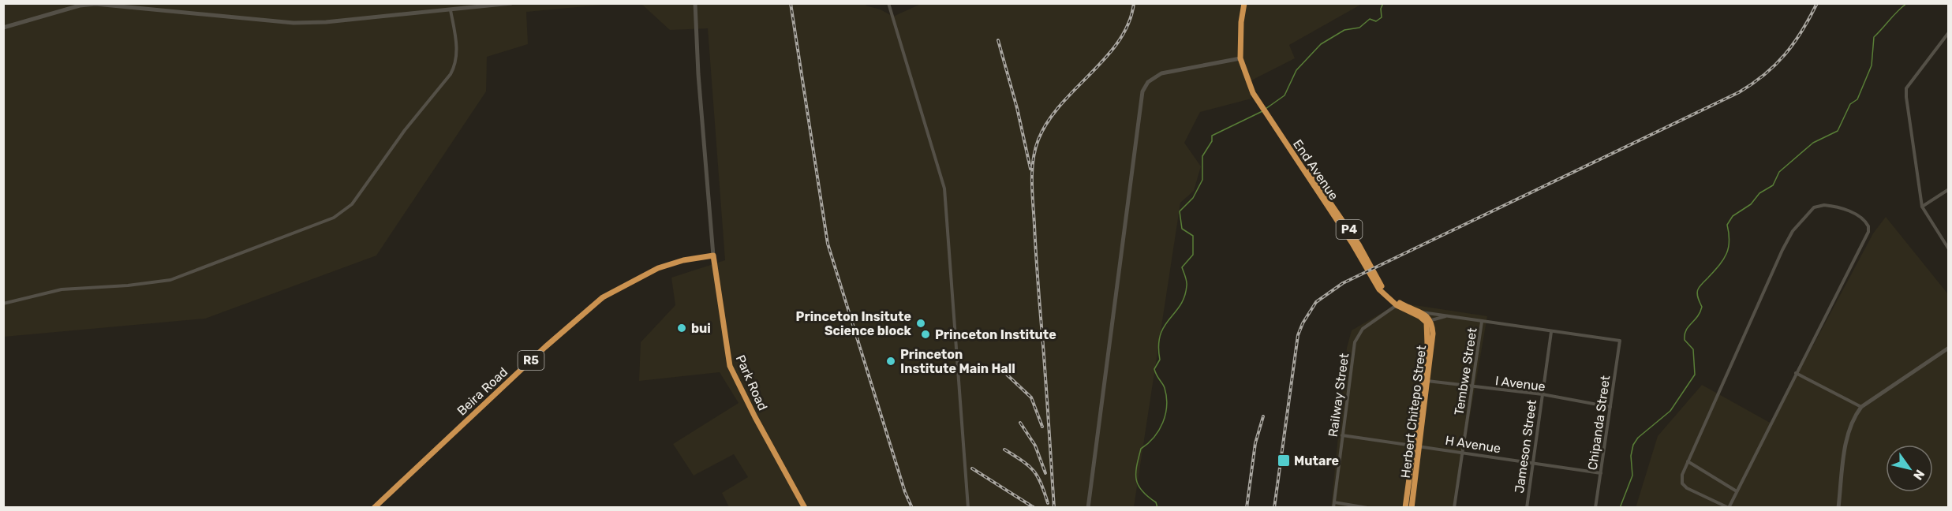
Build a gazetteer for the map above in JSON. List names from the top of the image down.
{
  "streets": {
    "highway": [
      "End Avenue",
      "P4",
      "R5",
      "Park Road",
      "Beira Road",
      "Herbert Chitepo Street"
    ],
    "street": [
      "Tembwe Street",
      "I Avenue",
      "Railway Street",
      "Chipanda Street",
      "H Avenue",
      "Jameson Street"
    ]
  },
  "crossings": [
    ["End Avenue", "Tembwe Street"],
    ["End Avenue", "Railway Street"],
    ["End Avenue", "Herbert Chitepo Street"],
    ["End Avenue", "Chipanda Street"],
    ["End Avenue", "Jameson Street"],
    ["Tembwe Street", "I Avenue"],
    ["Tembwe Street", "H Avenue"],
    ["Park Road", "Beira Road"],
    ["I Avenue", "Herbert Chitepo Street"],
    ["I Avenue", "Chipanda Street"],
    ["I Avenue", "Jameson Street"],
    ["Railway Street", "H Avenue"],
    ["Herbert Chitepo Street", "H Avenue"],
    ["Chipanda Street", "H Avenue"],
    ["H Avenue", "Jameson Street"]
  ],
  "places": {
    "other": [
      "Princeton Insitute Science block",
      "bui",
      "Princeton Institute",
      "Princeton Institute Main Hall"
    ],
    "transit": ["Mutare"]
  },
  "north": "bottom right"
}
